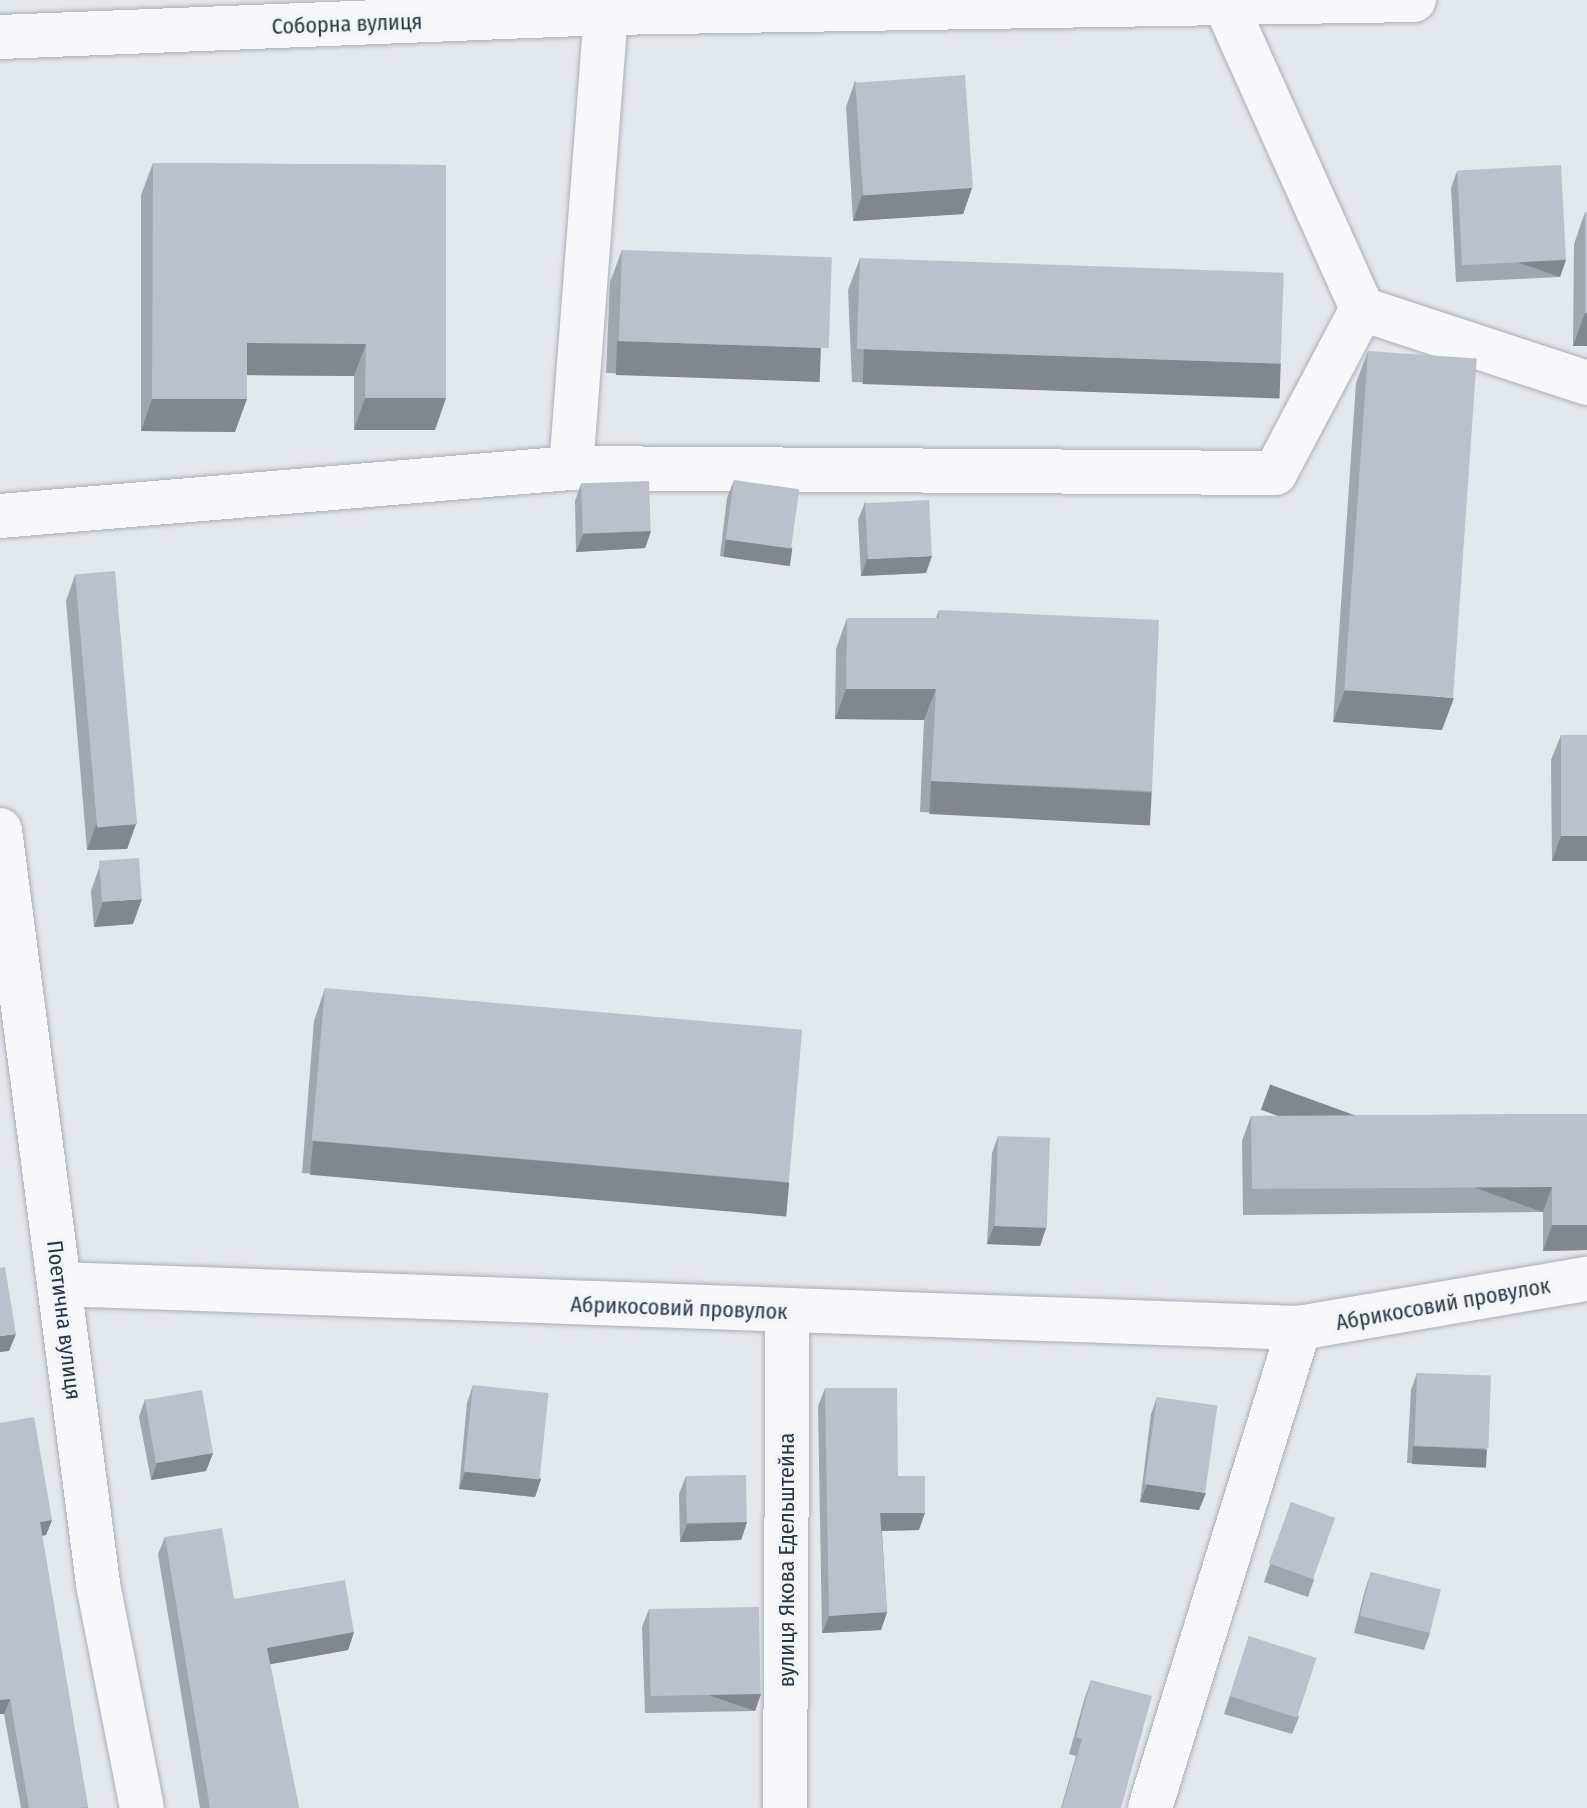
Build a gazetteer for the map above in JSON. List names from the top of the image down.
{
  "streets": {
    "street": [
      "Соборна вулиця",
      "Абрикосовий провулок",
      "Поетична вулиця",
      "вулиця Якова Едельштейна"
    ]
  },
  "crossings": [
    ["Абрикосовий провулок", "Поетична вулиця"],
    ["Абрикосовий провулок", "вулиця Якова Едельштейна"]
  ]
}
